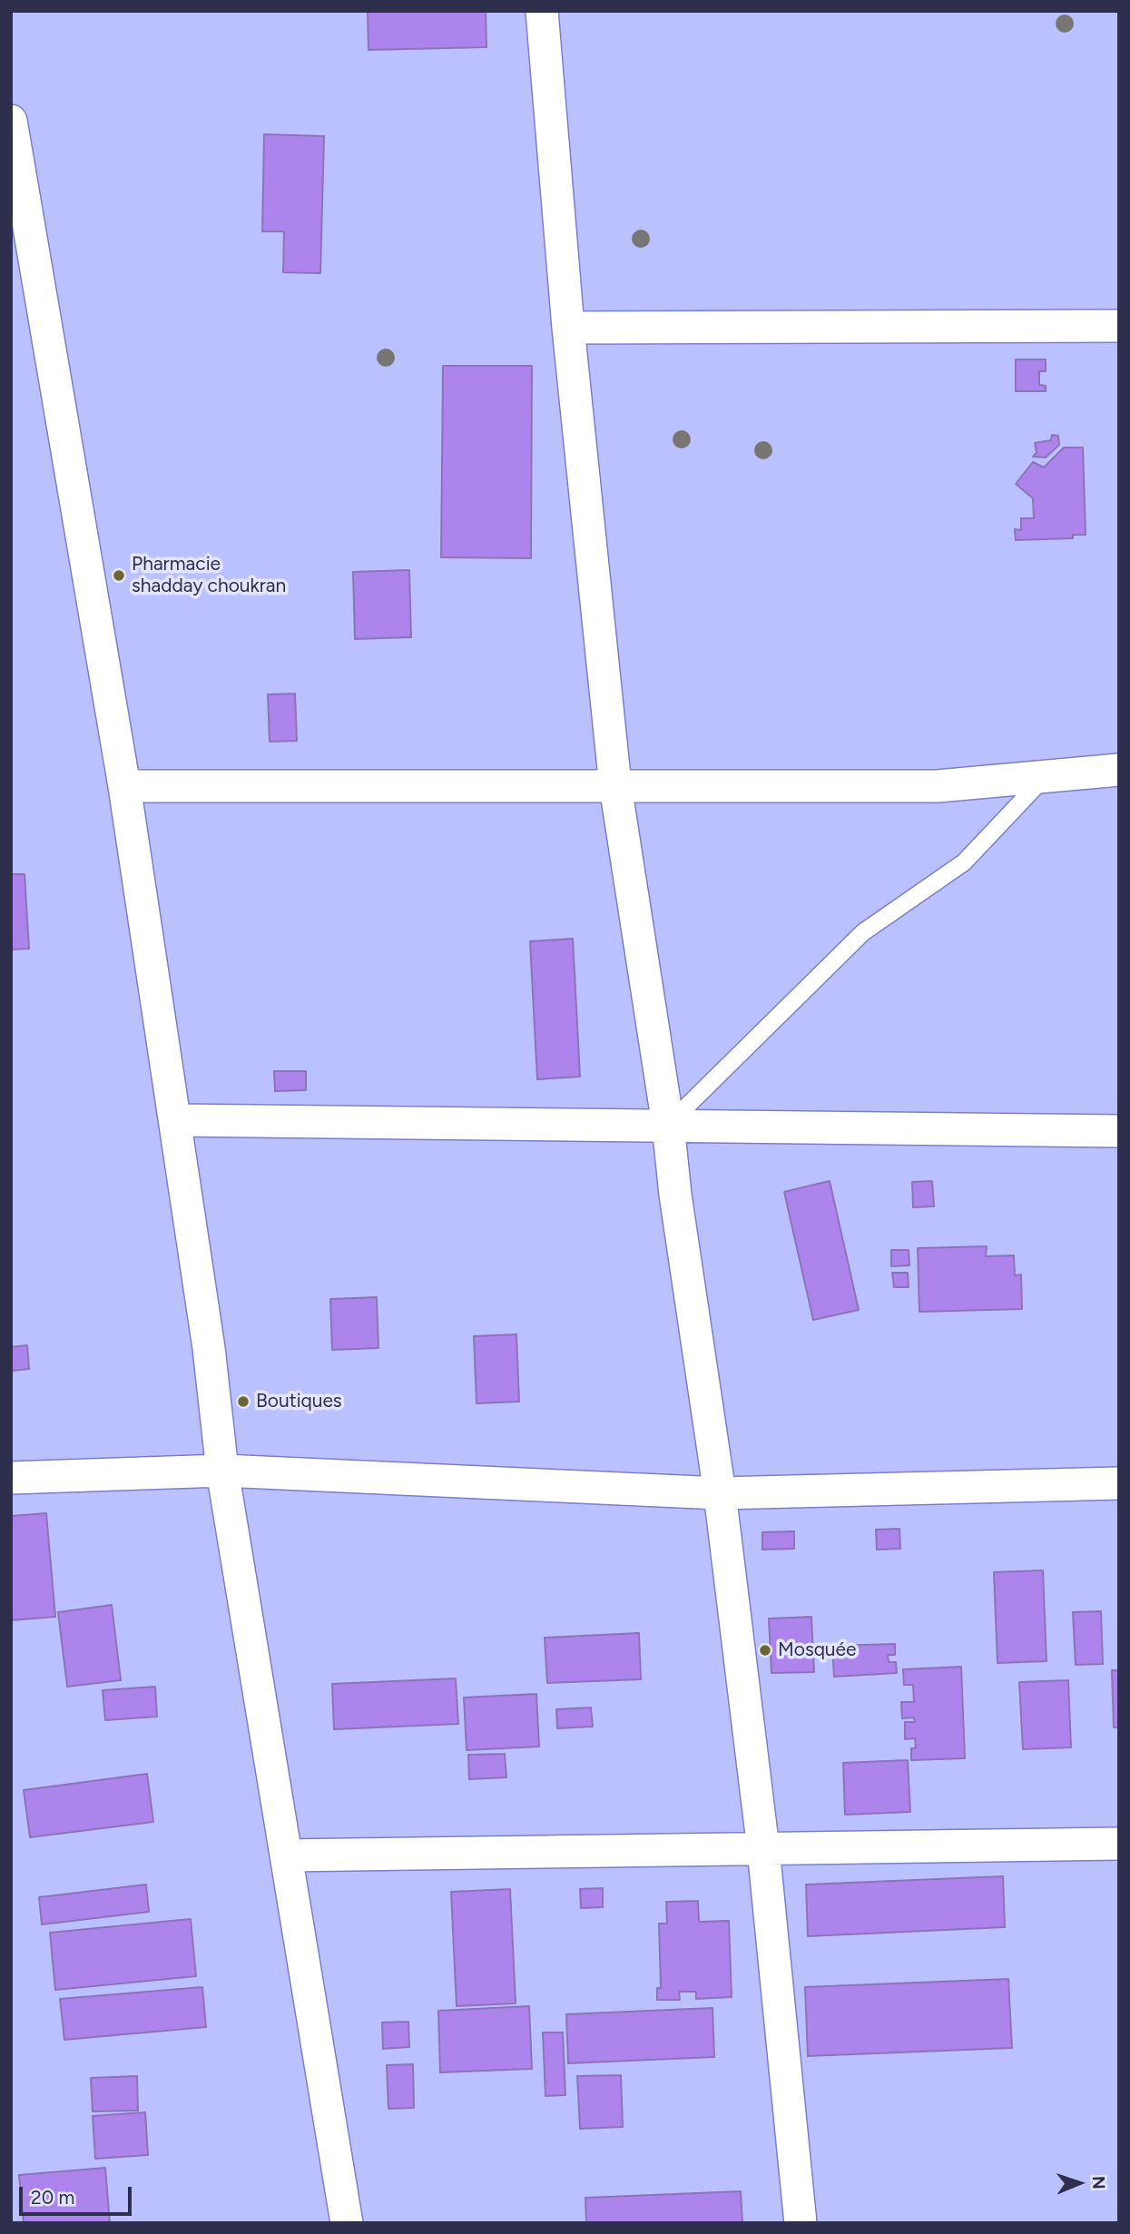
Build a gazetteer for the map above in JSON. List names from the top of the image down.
{
  "places": ["Pharmacie shadday choukran", "Boutiques", "Mosquée"],
  "scale_bar": "20 m",
  "north": "right"
}
